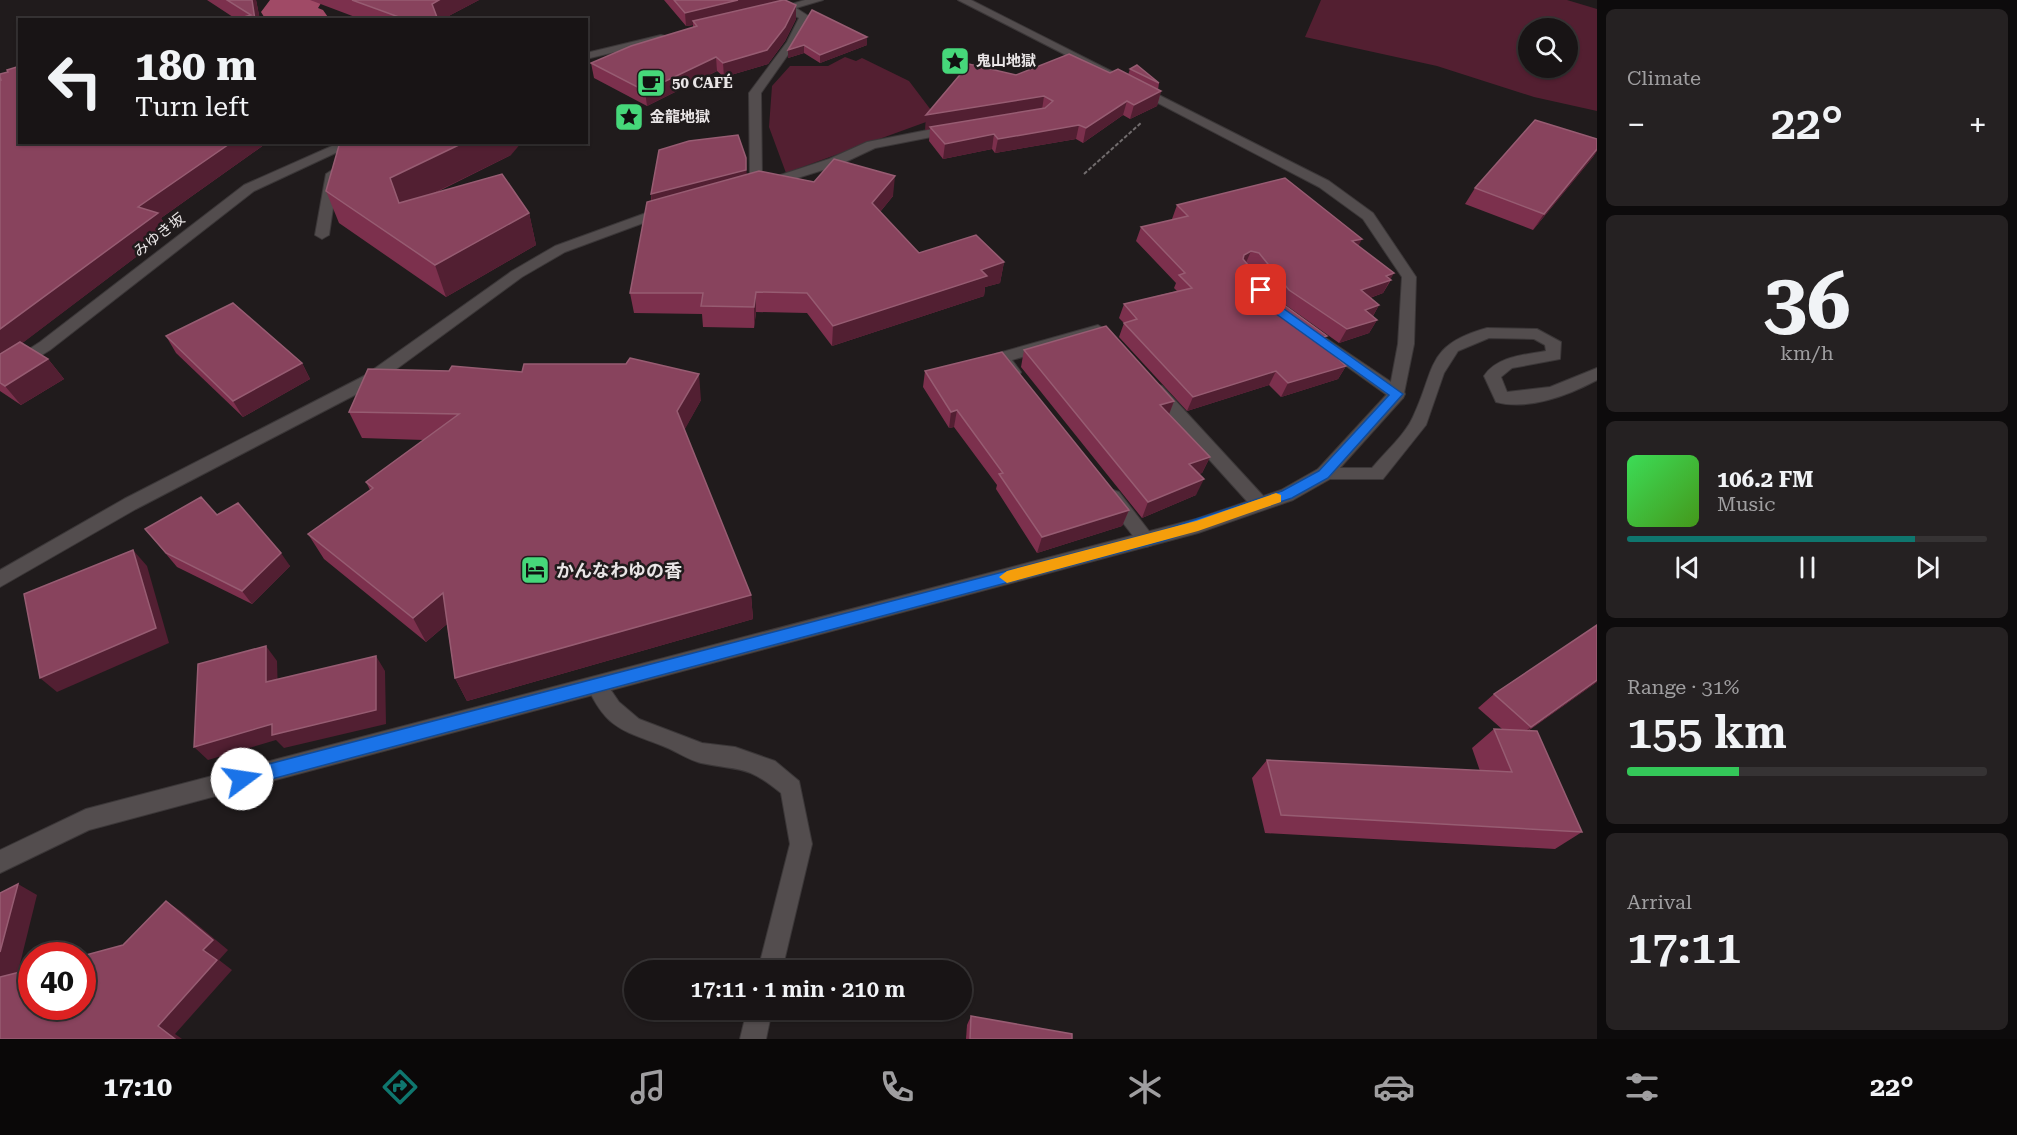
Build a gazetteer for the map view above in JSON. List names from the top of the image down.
{
  "streets": {
    "street": ["みゆき坂"]
  },
  "places": {
    "place": ["鬼山地獄", "金龍地獄"],
    "cafe": ["50 CAFÉ"],
    "hotel": ["かんなわゆの香"]
  },
  "page": {
    "tile": [
      "Climate",
      ["36", "km/h"],
      ["Range · 31%", "155 km"],
      ["Arrival", "17:11"]
    ],
    "turn": ["180 m", "Turn left"],
    "heat": ["−", "22°", "+"],
    "song": ["106.2 FM", "Music"],
    "limit": "40",
    "trip": "17:11 · 1 min · 210 m",
    "tabs": ["17:10", "22°"]
  }
}
